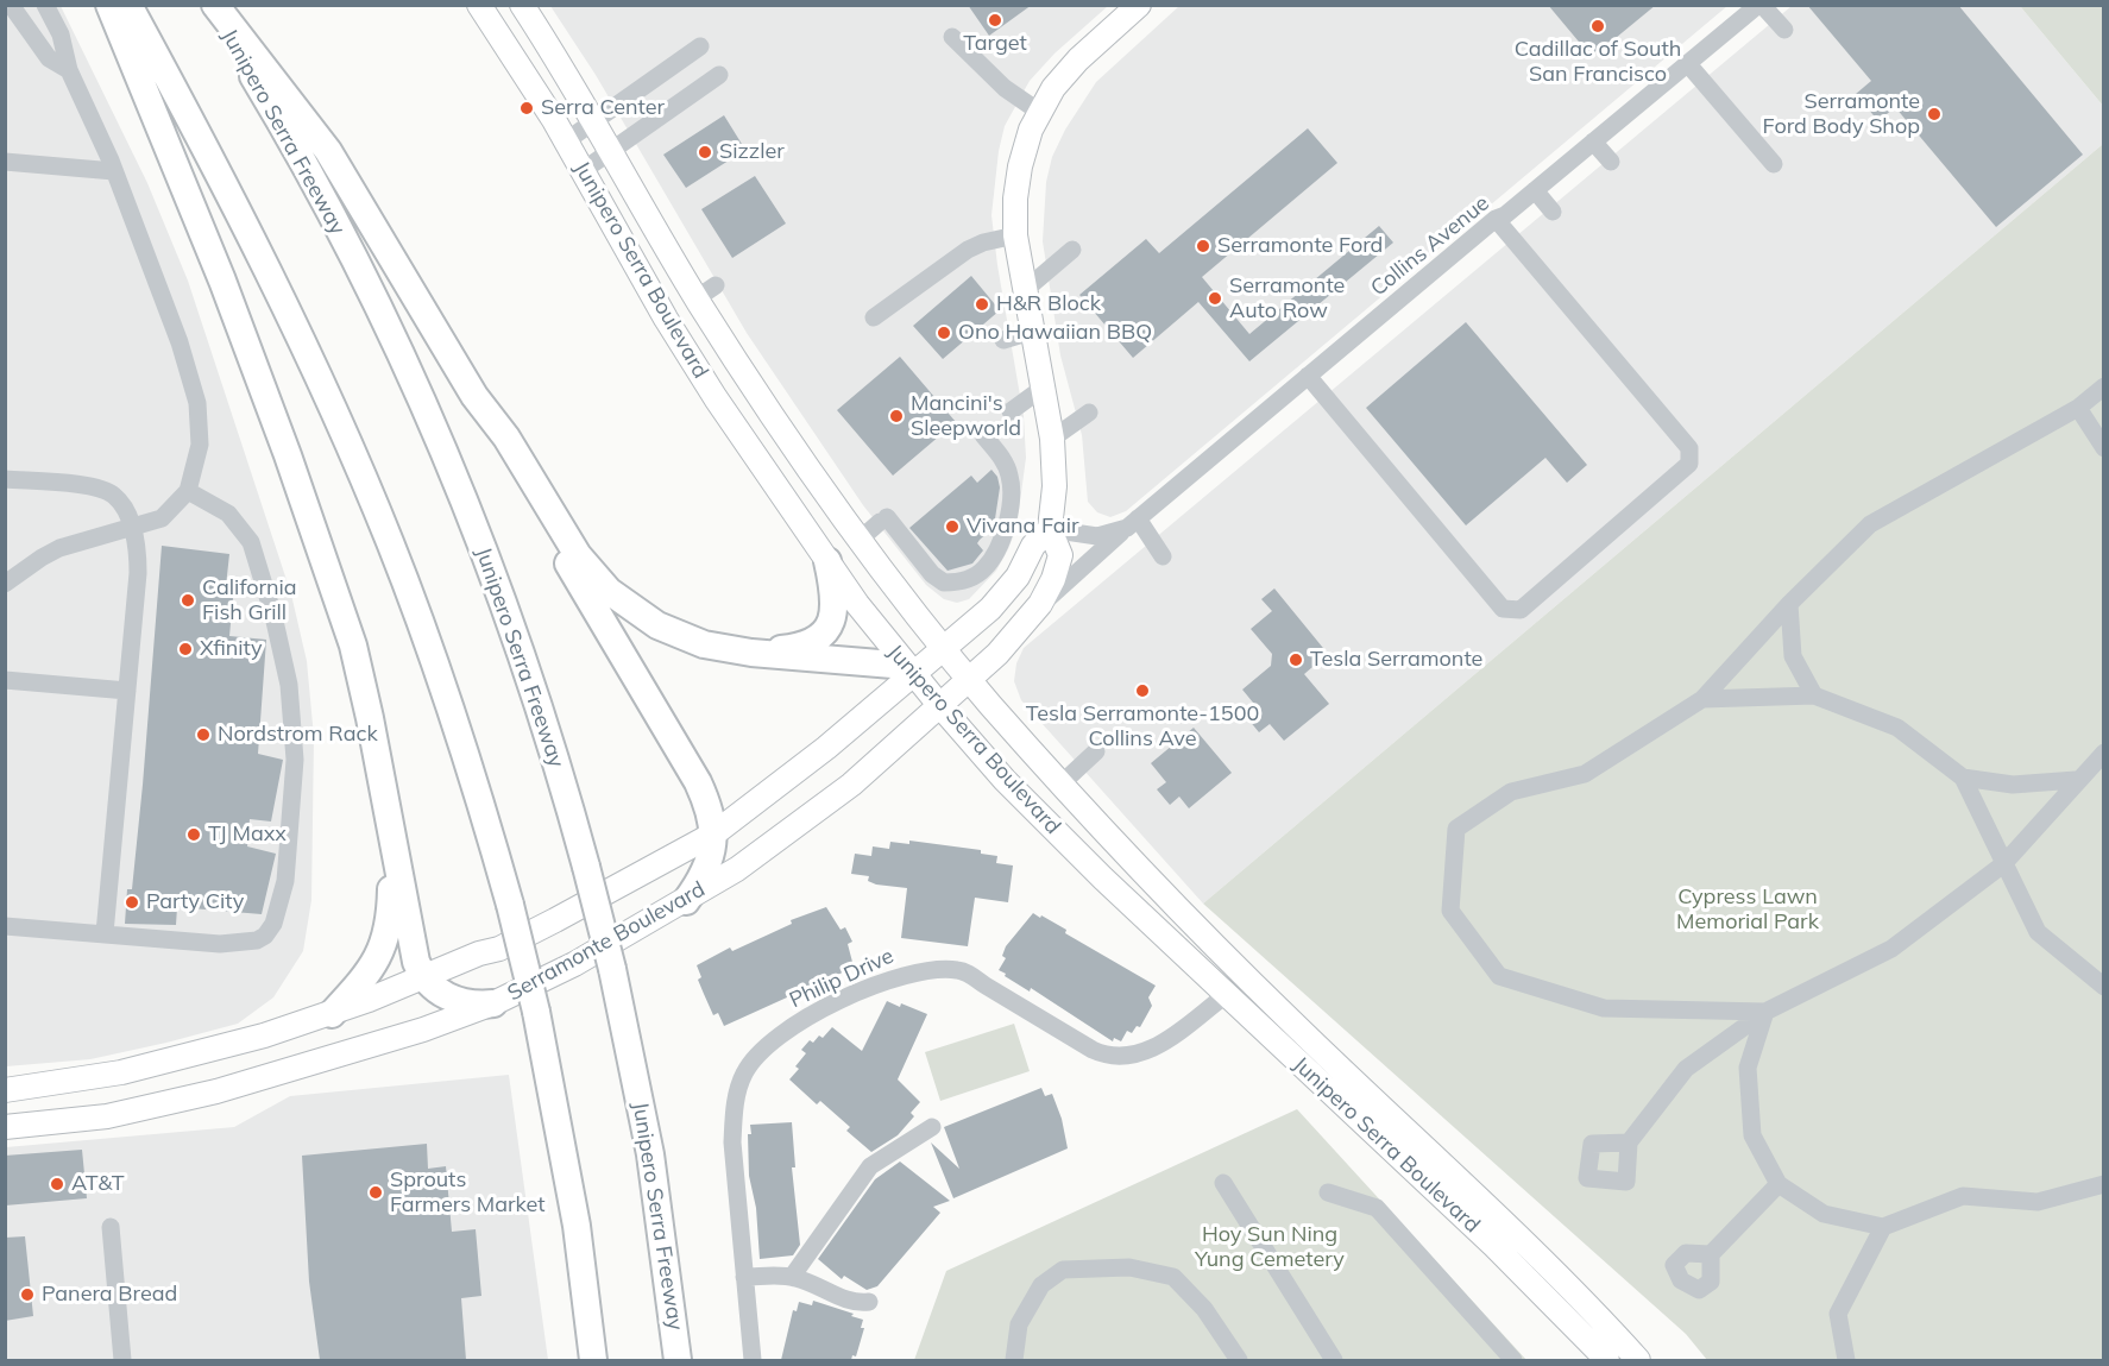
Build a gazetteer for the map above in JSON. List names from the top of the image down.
{
  "streets": {
    "highway": ["Junipero Serra Freeway"],
    "main road": ["Junipero Serra Boulevard", "Serramonte Boulevard"],
    "street": ["Collins Avenue", "Philip Drive"]
  },
  "crossings": [
    ["Collins Avenue", "Serramonte Boulevard"],
    ["Junipero Serra Boulevard", "Serramonte Boulevard"],
    ["Junipero Serra Boulevard", "Philip Drive"]
  ],
  "parks": ["Cypress Lawn Memorial Park", "Hoy Sun Ning Yung Cemetery"],
  "places": [
    "Target",
    "Cadillac of South San Francisco",
    "Serra Center",
    "Serramonte Ford Body Shop",
    "Sizzler",
    "Serramonte Ford",
    "Serramonte Auto Row",
    "H&R Block",
    "Ono Hawaiian BBQ",
    "Mancini's Sleepworld",
    "Vivana Fair",
    "California Fish Grill",
    "Xfinity",
    "Tesla Serramonte",
    "Tesla Serramonte-1500 Collins Ave",
    "Nordstrom Rack",
    "TJ Maxx",
    "Party City",
    "AT&T",
    "Sprouts Farmers Market",
    "Panera Bread"
  ]
}
